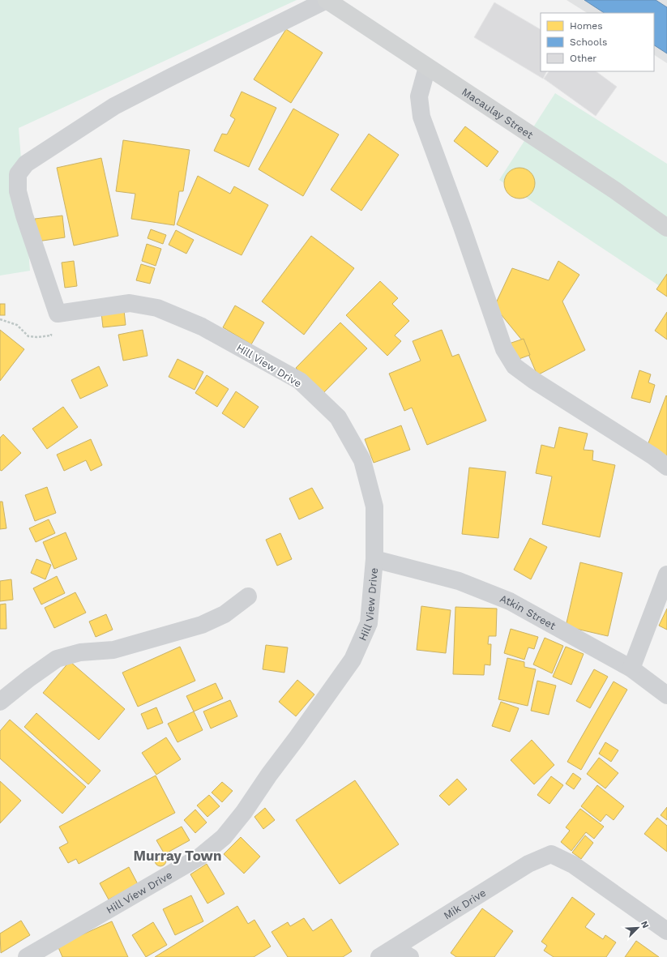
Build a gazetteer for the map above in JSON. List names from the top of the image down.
{
  "streets": {
    "street": [
      "Macaulay Street",
      "Hill View Drive",
      "Atkin Street",
      "Mik Drive"
    ]
  },
  "crossings": [
    ["Hill View Drive", "Atkin Street"]
  ],
  "districts": ["Murray Town"],
  "legend": ["Homes", "Schools", "Other"],
  "north": "top right"
}
